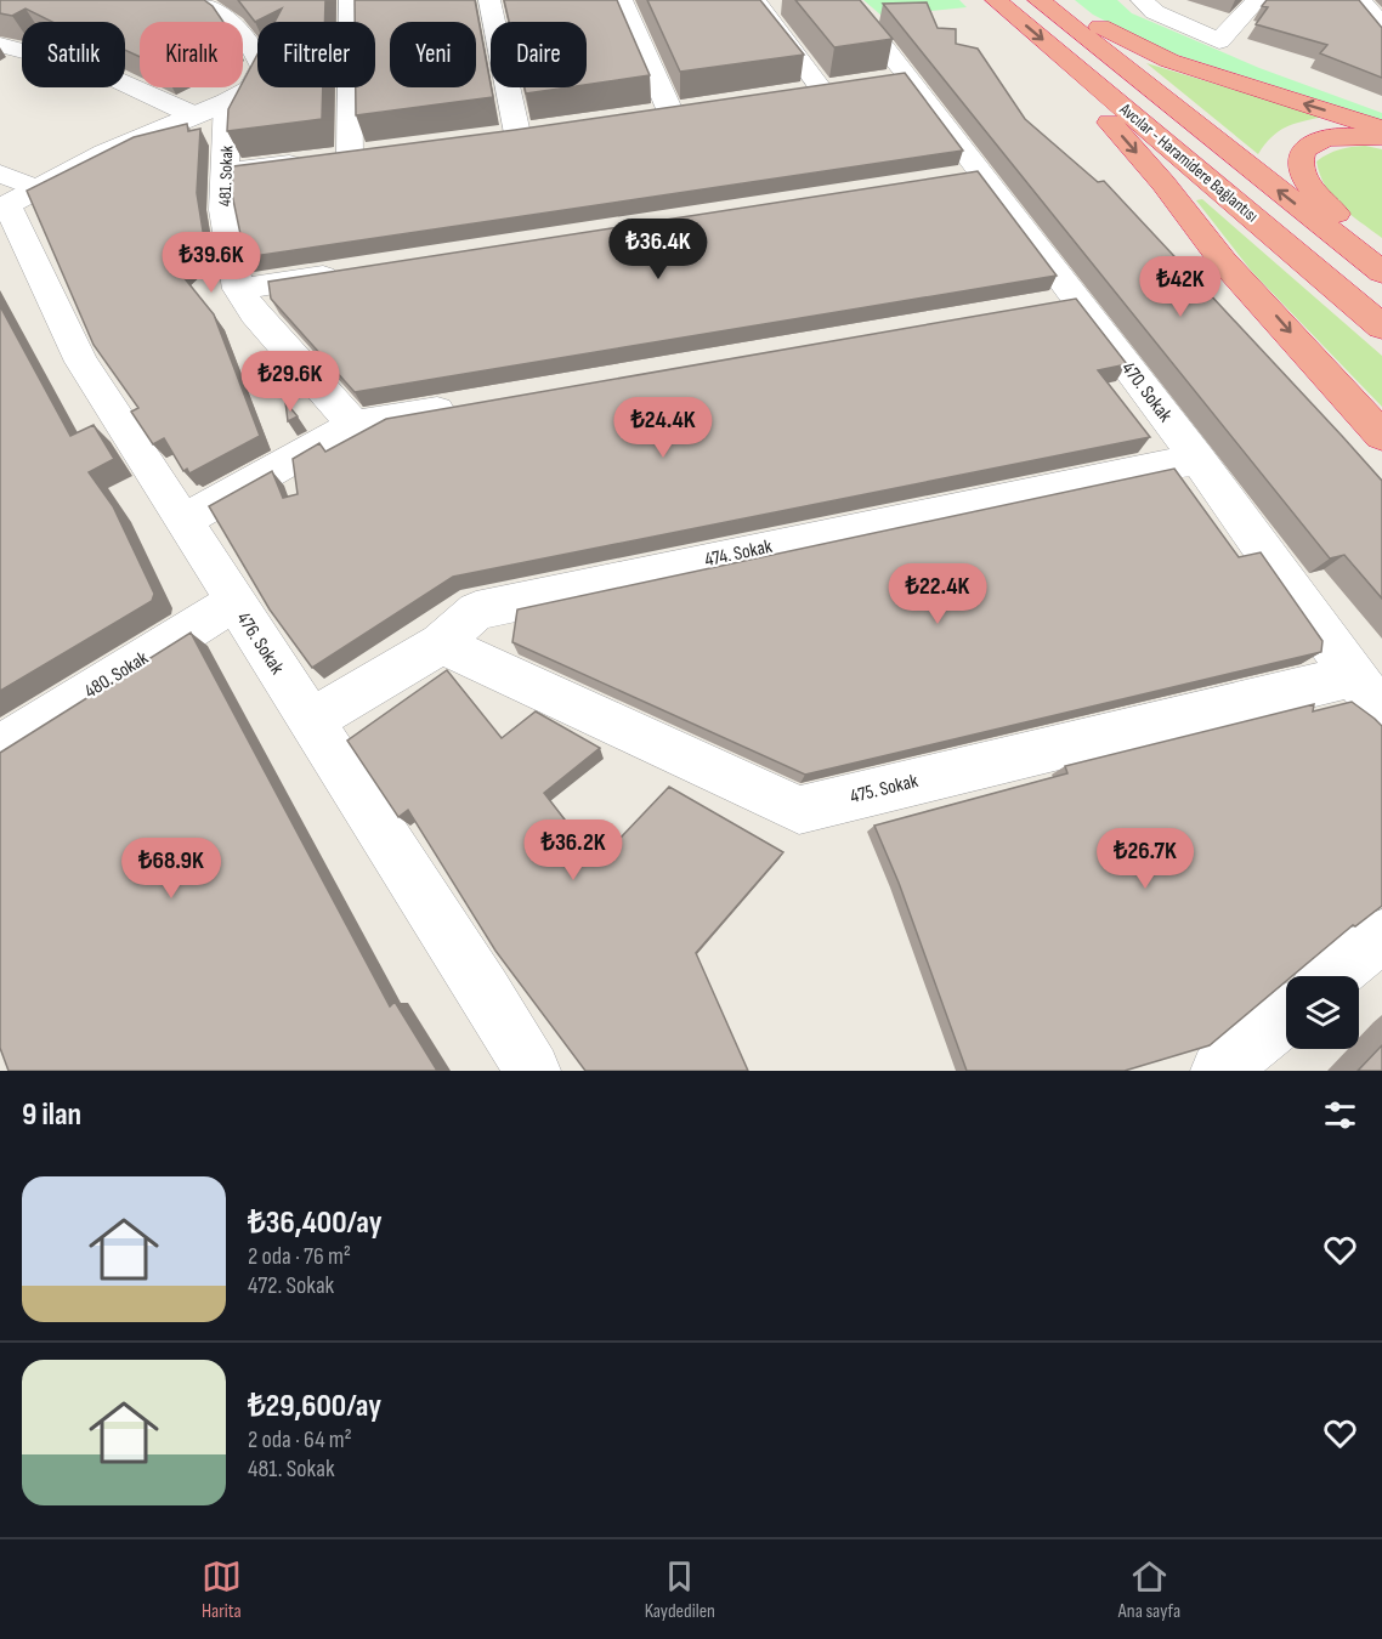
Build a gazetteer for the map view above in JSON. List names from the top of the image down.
{
  "streets": {
    "highway": ["Avcılar - Haramidere Bağlantısı"],
    "street": [
      "481. Sokak",
      "470. Sokak",
      "474. Sokak",
      "476. Sokak",
      "480. Sokak",
      "475. Sokak"
    ]
  },
  "crossings": [
    ["470. Sokak", "474. Sokak"],
    ["470. Sokak", "475. Sokak"],
    ["474. Sokak", "476. Sokak"],
    ["474. Sokak", "475. Sokak"],
    ["476. Sokak", "480. Sokak"]
  ],
  "page": {
    "chip": [
      "Satılık",
      "Kiralık",
      "Filtreler",
      "Yeni",
      "Daire"
    ],
    "price": [
      "₺36.4K",
      "₺39.6K",
      "₺42K",
      "₺29.6K",
      "₺24.4K",
      "₺22.4K",
      "₺36.2K",
      "₺26.7K",
      "₺68.9K"
    ],
    "heading": "9 ilan",
    "list": [
      {
        "name": "₺36,400/ay",
        "note": "2 oda · 76 m² · 472. Sokak"
      },
      {
        "name": "₺29,600/ay",
        "note": "2 oda · 64 m² · 481. Sokak"
      }
    ],
    "tabs": ["Harita", "Kaydedilen", "Ana sayfa"]
  }
}
